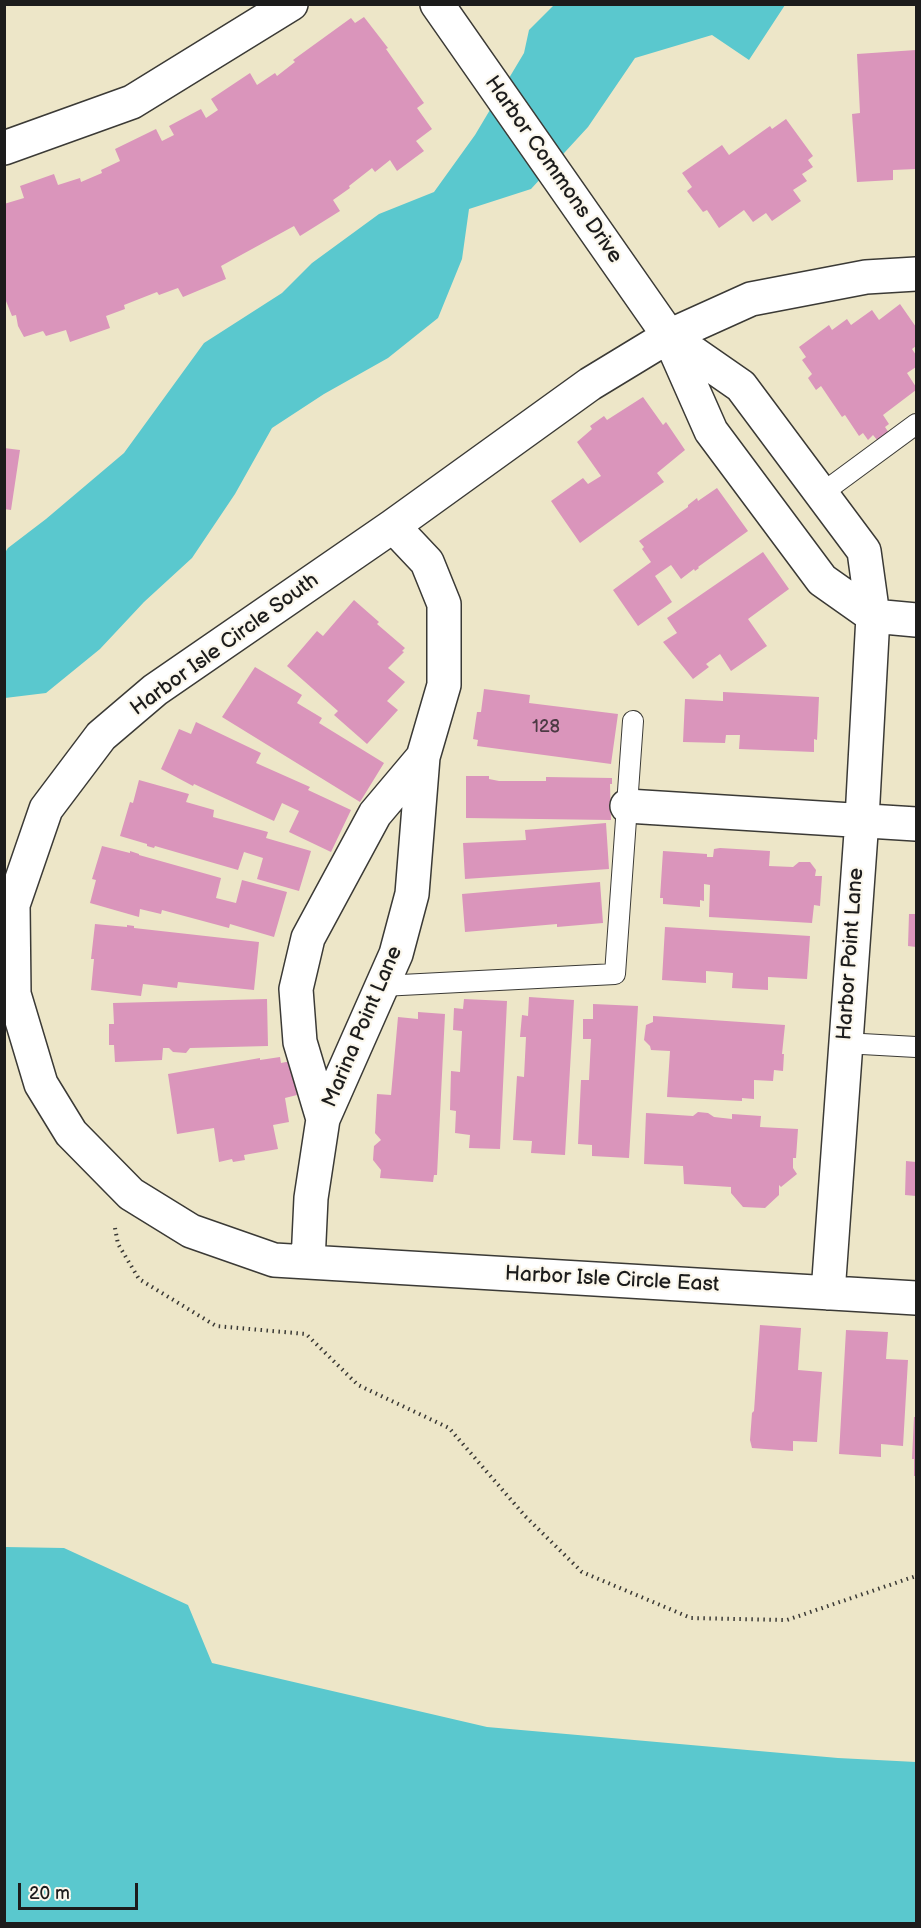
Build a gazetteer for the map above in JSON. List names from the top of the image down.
{
  "streets": {
    "street": [
      "Harbor Commons Drive",
      "Harbor Isle Circle South",
      "Harbor Point Lane",
      "Marina Point Lane",
      "Harbor Isle Circle East"
    ]
  },
  "crossings": [
    ["Harbor Commons Drive", "Harbor Isle Circle South"],
    ["Harbor Commons Drive", "Harbor Point Lane"],
    ["Harbor Isle Circle South", "Marina Point Lane"],
    ["Harbor Isle Circle South", "Harbor Isle Circle East"],
    ["Harbor Point Lane", "Harbor Isle Circle East"],
    ["Marina Point Lane", "Harbor Isle Circle East"]
  ],
  "house_numbers": ["128"],
  "scale_bar": "20 m"
}
